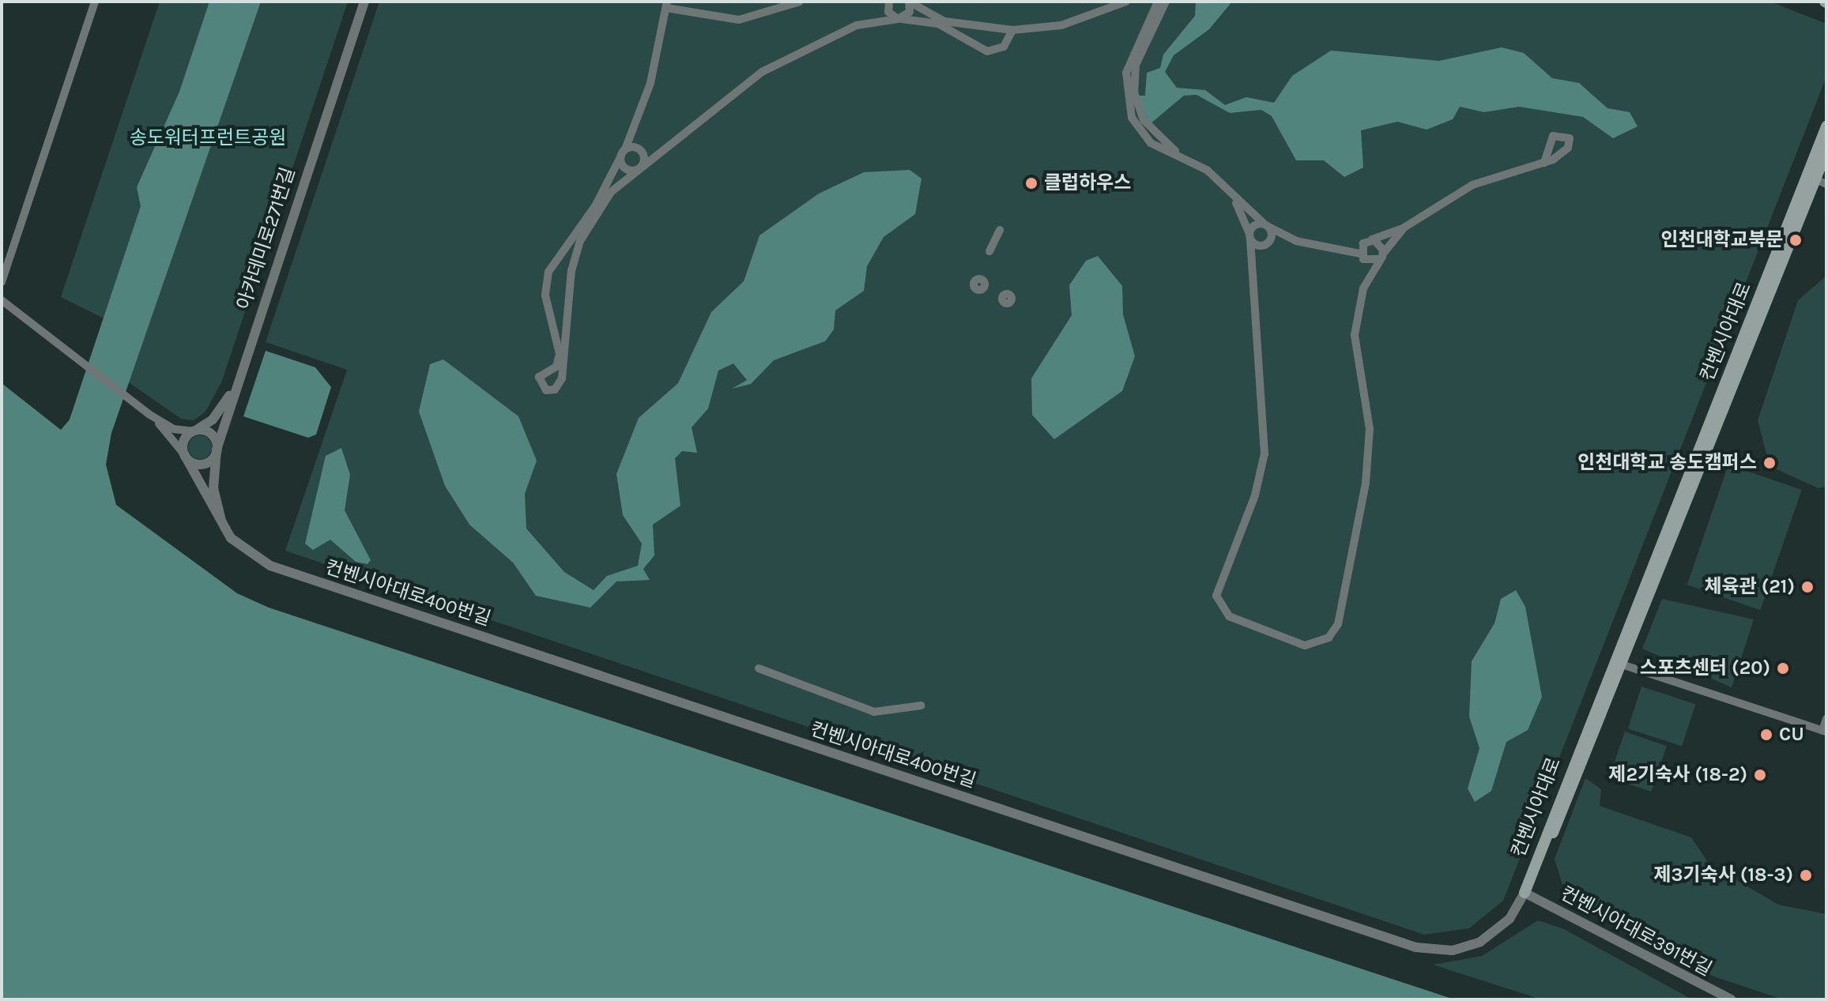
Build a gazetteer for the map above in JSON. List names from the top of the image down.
{
  "streets": {
    "main road": ["컨벤시아대로"],
    "street": ["아카데미로271번길", "컨벤시아대로400번길", "컨벤시아대로391번길"]
  },
  "crossings": [
    ["컨벤시아대로400번길", "컨벤시아대로391번길"]
  ],
  "parks": ["송도워터프런트공원"],
  "places": [
    "클럽하우스",
    "인천대학교북문",
    "인천대학교 송도캠퍼스",
    "체육관 (21)",
    "스포츠센터 (20)",
    "CU",
    "제2기숙사 (18-2)",
    "제3기숙사 (18-3)"
  ]
}
